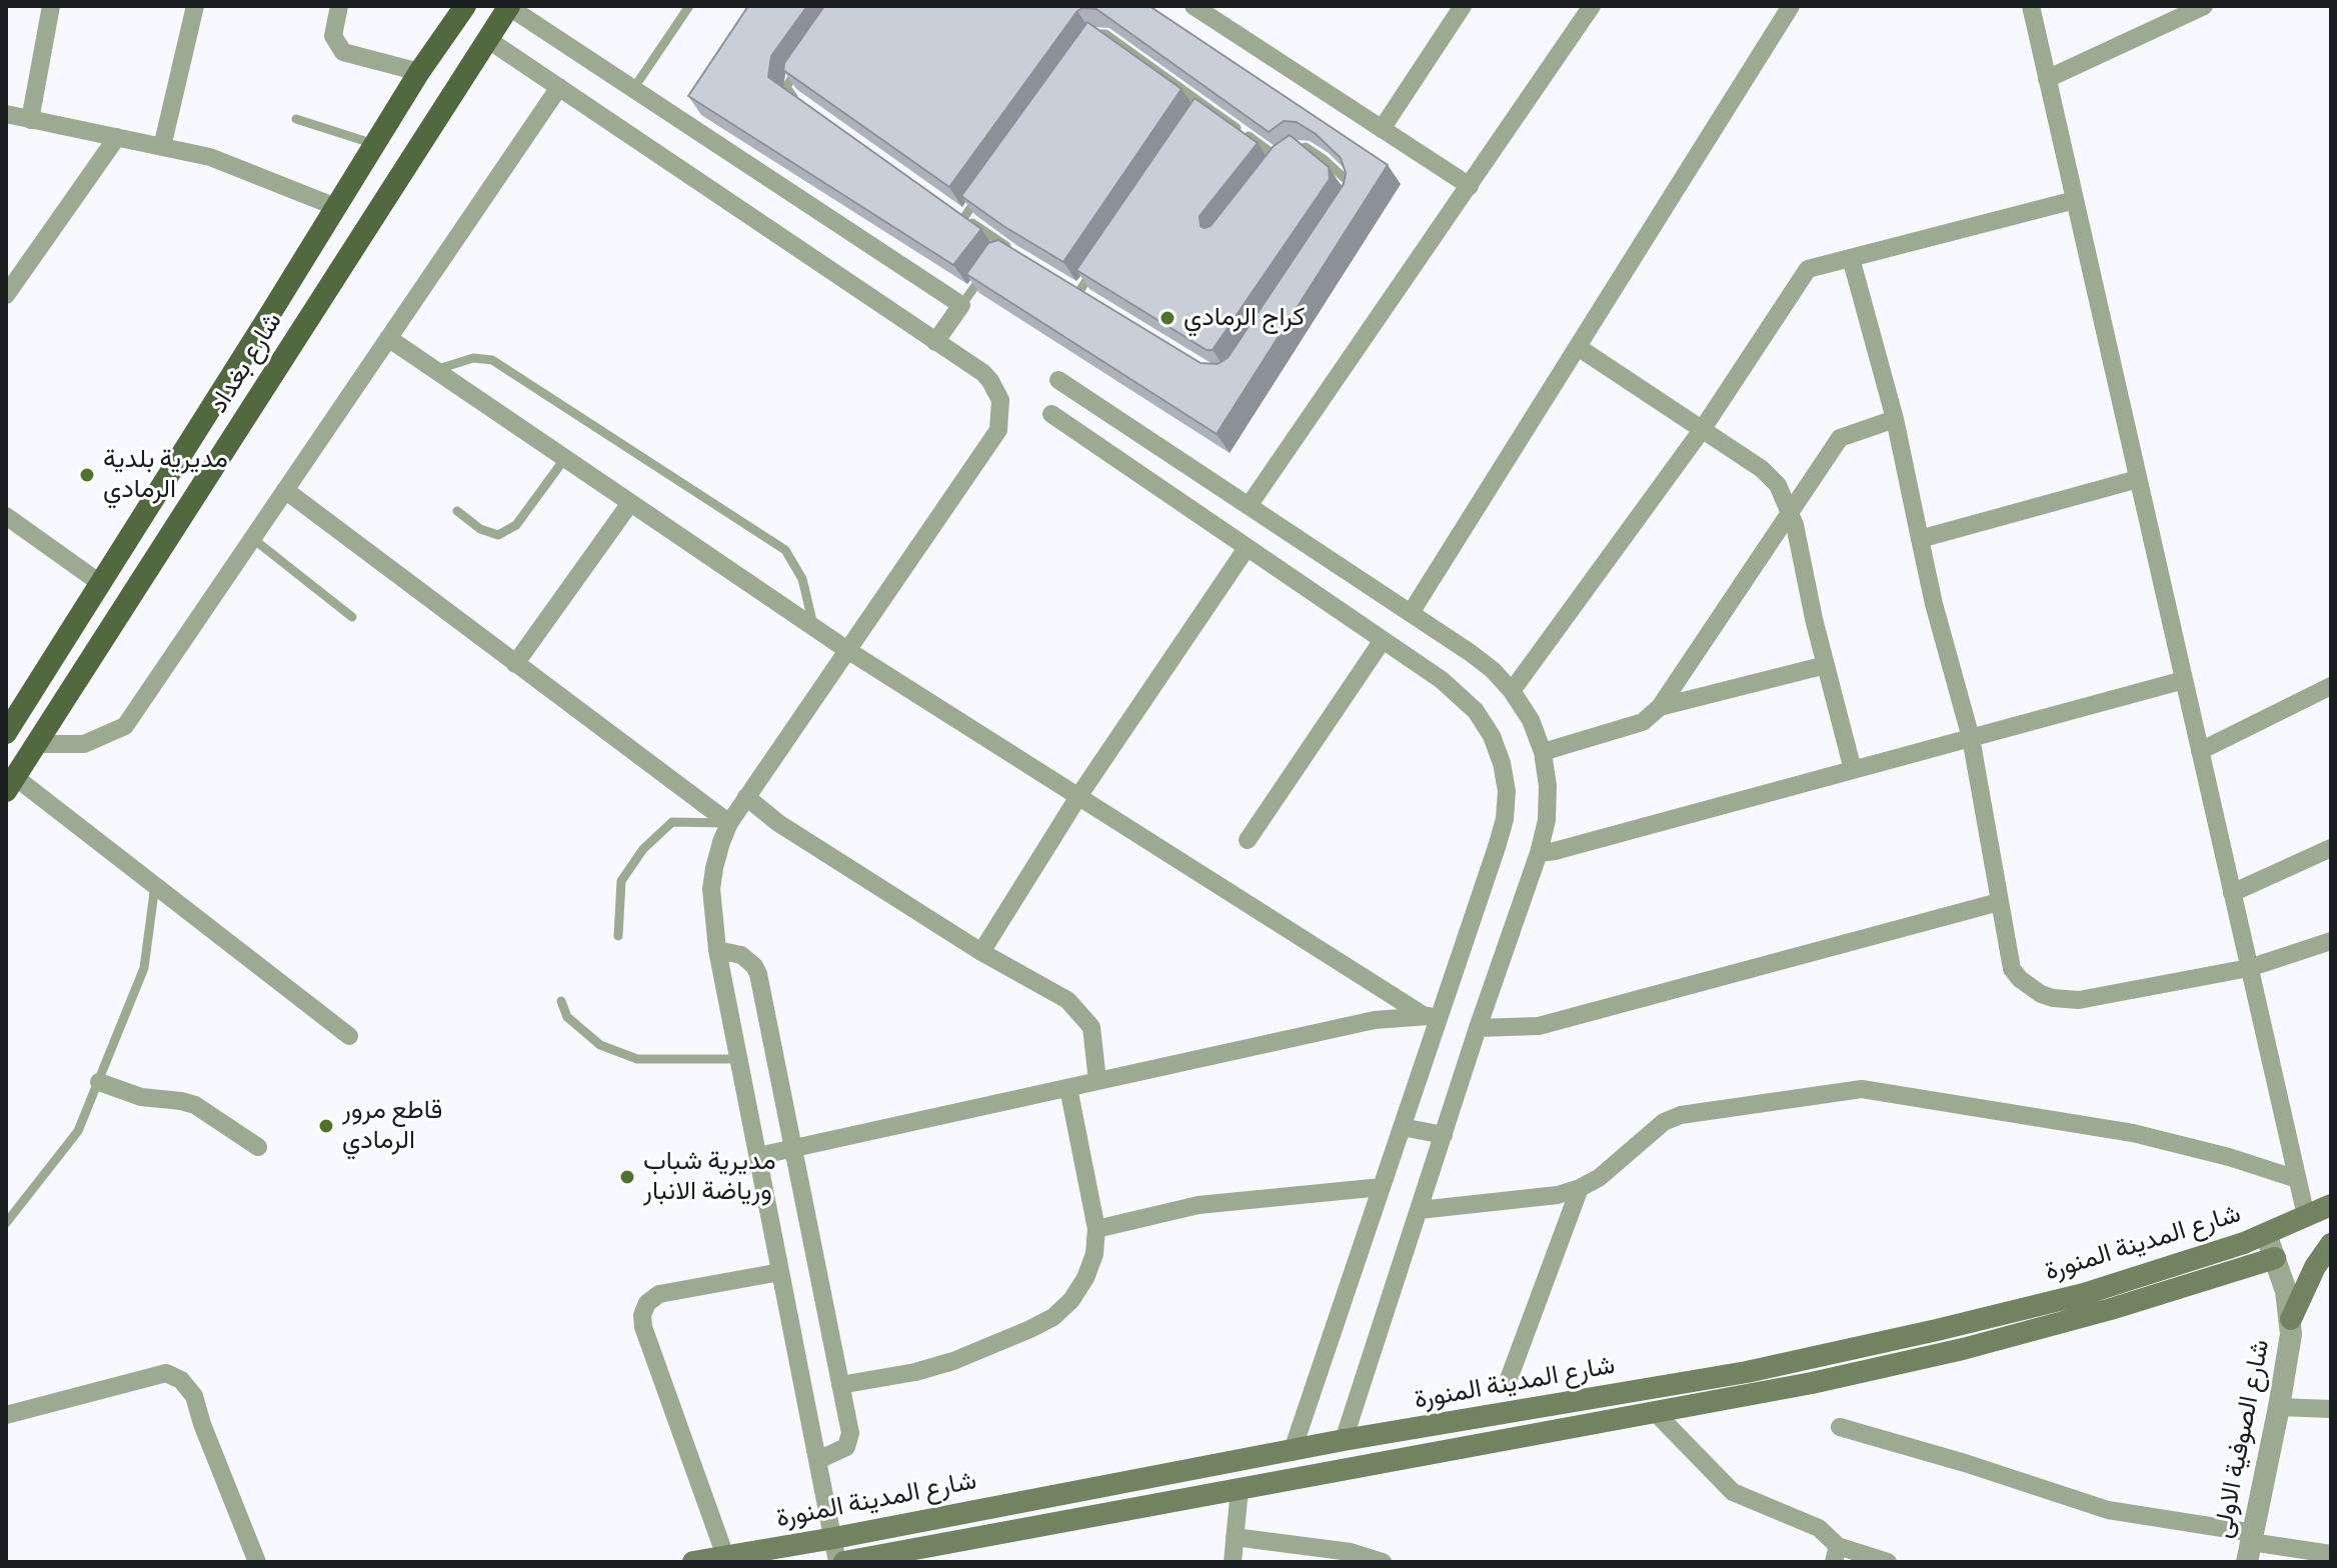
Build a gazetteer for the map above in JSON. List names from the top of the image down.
{
  "streets": {
    "main road": ["شارع بغداد", "شارع المدينة المنورة"],
    "street": ["شارع الصوفية الاولى"]
  },
  "crossings": [
    ["شارع المدينة المنورة", "شارع الصوفية الاولى"]
  ],
  "places": [
    "كراج الرمادي",
    "مديرية بلدية الرمادي",
    "قاطع مرور الرمادي",
    "مديرية شباب ورياضة الانبار"
  ]
}
